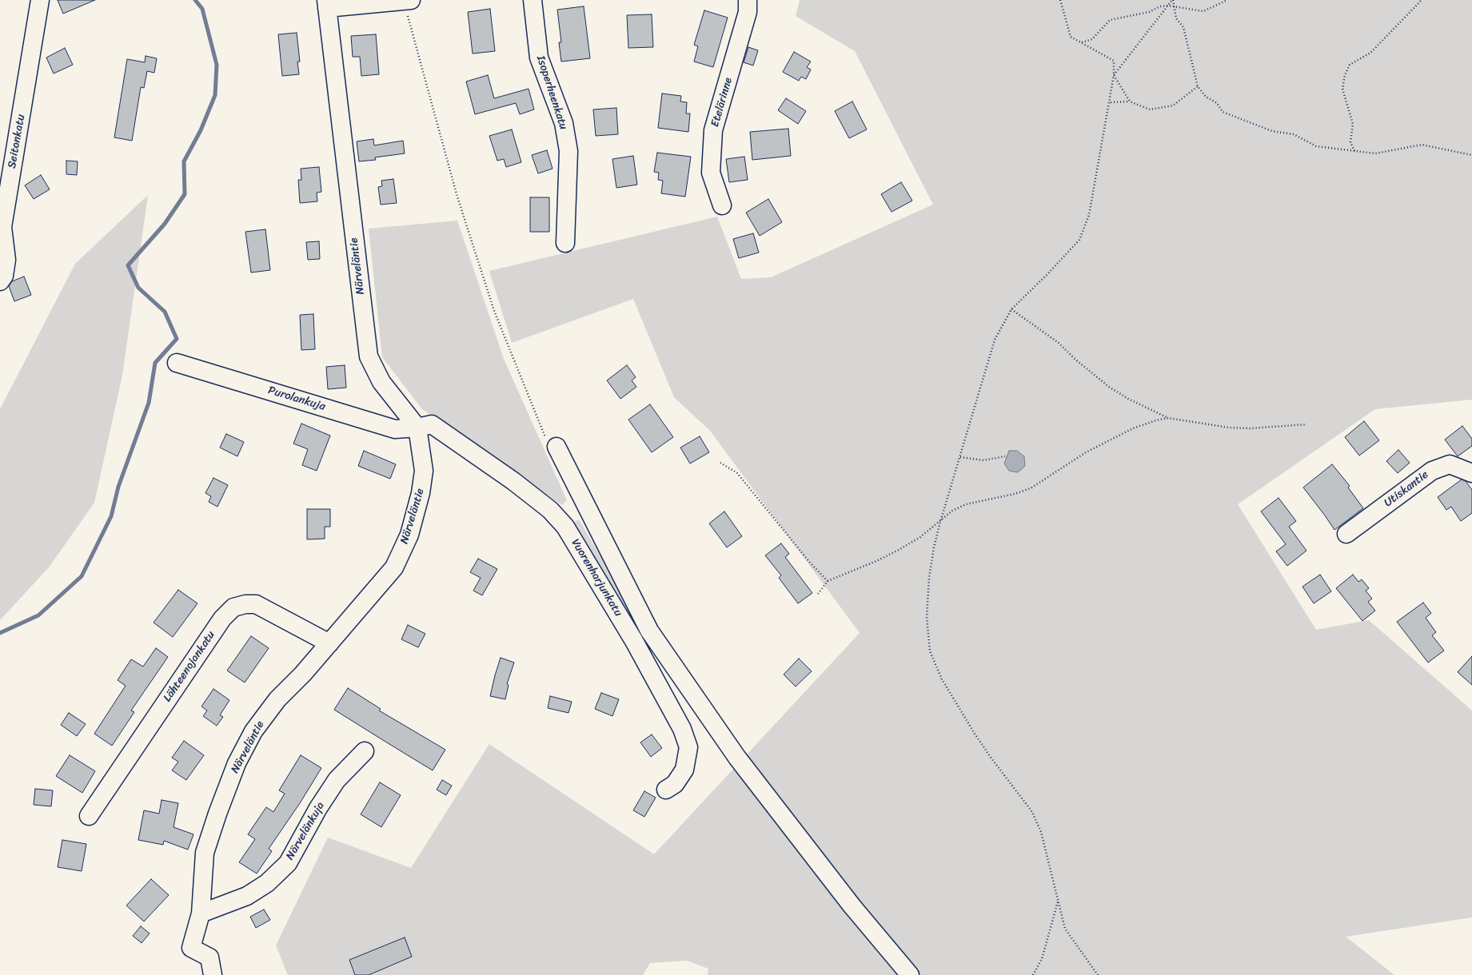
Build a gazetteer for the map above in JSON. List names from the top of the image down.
{
  "streets": {
    "street": [
      "Isoperheenkatu",
      "Etelärinne",
      "Seitonkatu",
      "Närveläntie",
      "Purolankuja",
      "Utiskantie",
      "Vuorenharjunkatu",
      "Lähteenojankatu",
      "Närvelänkuja"
    ]
  },
  "crossings": [
    ["Närveläntie", "Purolankuja"],
    ["Närveläntie", "Vuorenharjunkatu"],
    ["Närveläntie", "Lähteenojankatu"],
    ["Närveläntie", "Närvelänkuja"],
    ["Purolankuja", "Vuorenharjunkatu"]
  ]
}
